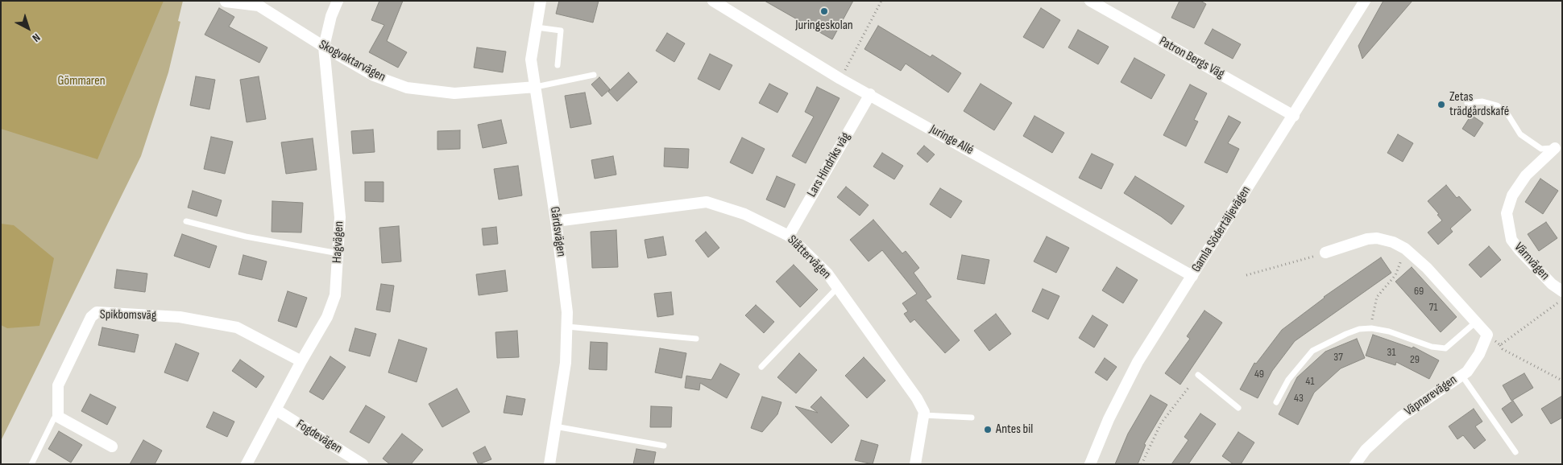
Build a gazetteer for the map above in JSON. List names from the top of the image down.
{
  "streets": {
    "street": [
      "Patron Bergs Väg",
      "Skogvaktarvägen",
      "Juringe Allé",
      "Lars Hindriks väg",
      "Gamla Södertäljevägen",
      "Gårdsvägen",
      "Hagvägen",
      "Slåttervägen",
      "Värnvägen",
      "Spikbomsväg",
      "Väpnarevägen",
      "Fogdevägen"
    ]
  },
  "crossings": [
    ["Patron Bergs Väg", "Gamla Södertäljevägen"],
    ["Skogvaktarvägen", "Gårdsvägen"],
    ["Skogvaktarvägen", "Hagvägen"],
    ["Juringe Allé", "Lars Hindriks väg"],
    ["Juringe Allé", "Gamla Södertäljevägen"],
    ["Lars Hindriks väg", "Slåttervägen"],
    ["Gårdsvägen", "Slåttervägen"],
    ["Hagvägen", "Spikbomsväg"],
    ["Hagvägen", "Fogdevägen"]
  ],
  "parks": ["Gömmaren"],
  "places": ["Juringeskolan", "Zetas trädgårdskafé", "Antes bil"],
  "house_numbers": [
    "69",
    "71",
    "31",
    "37",
    "29",
    "49",
    "41",
    "43"
  ],
  "north": "bottom right"
}
